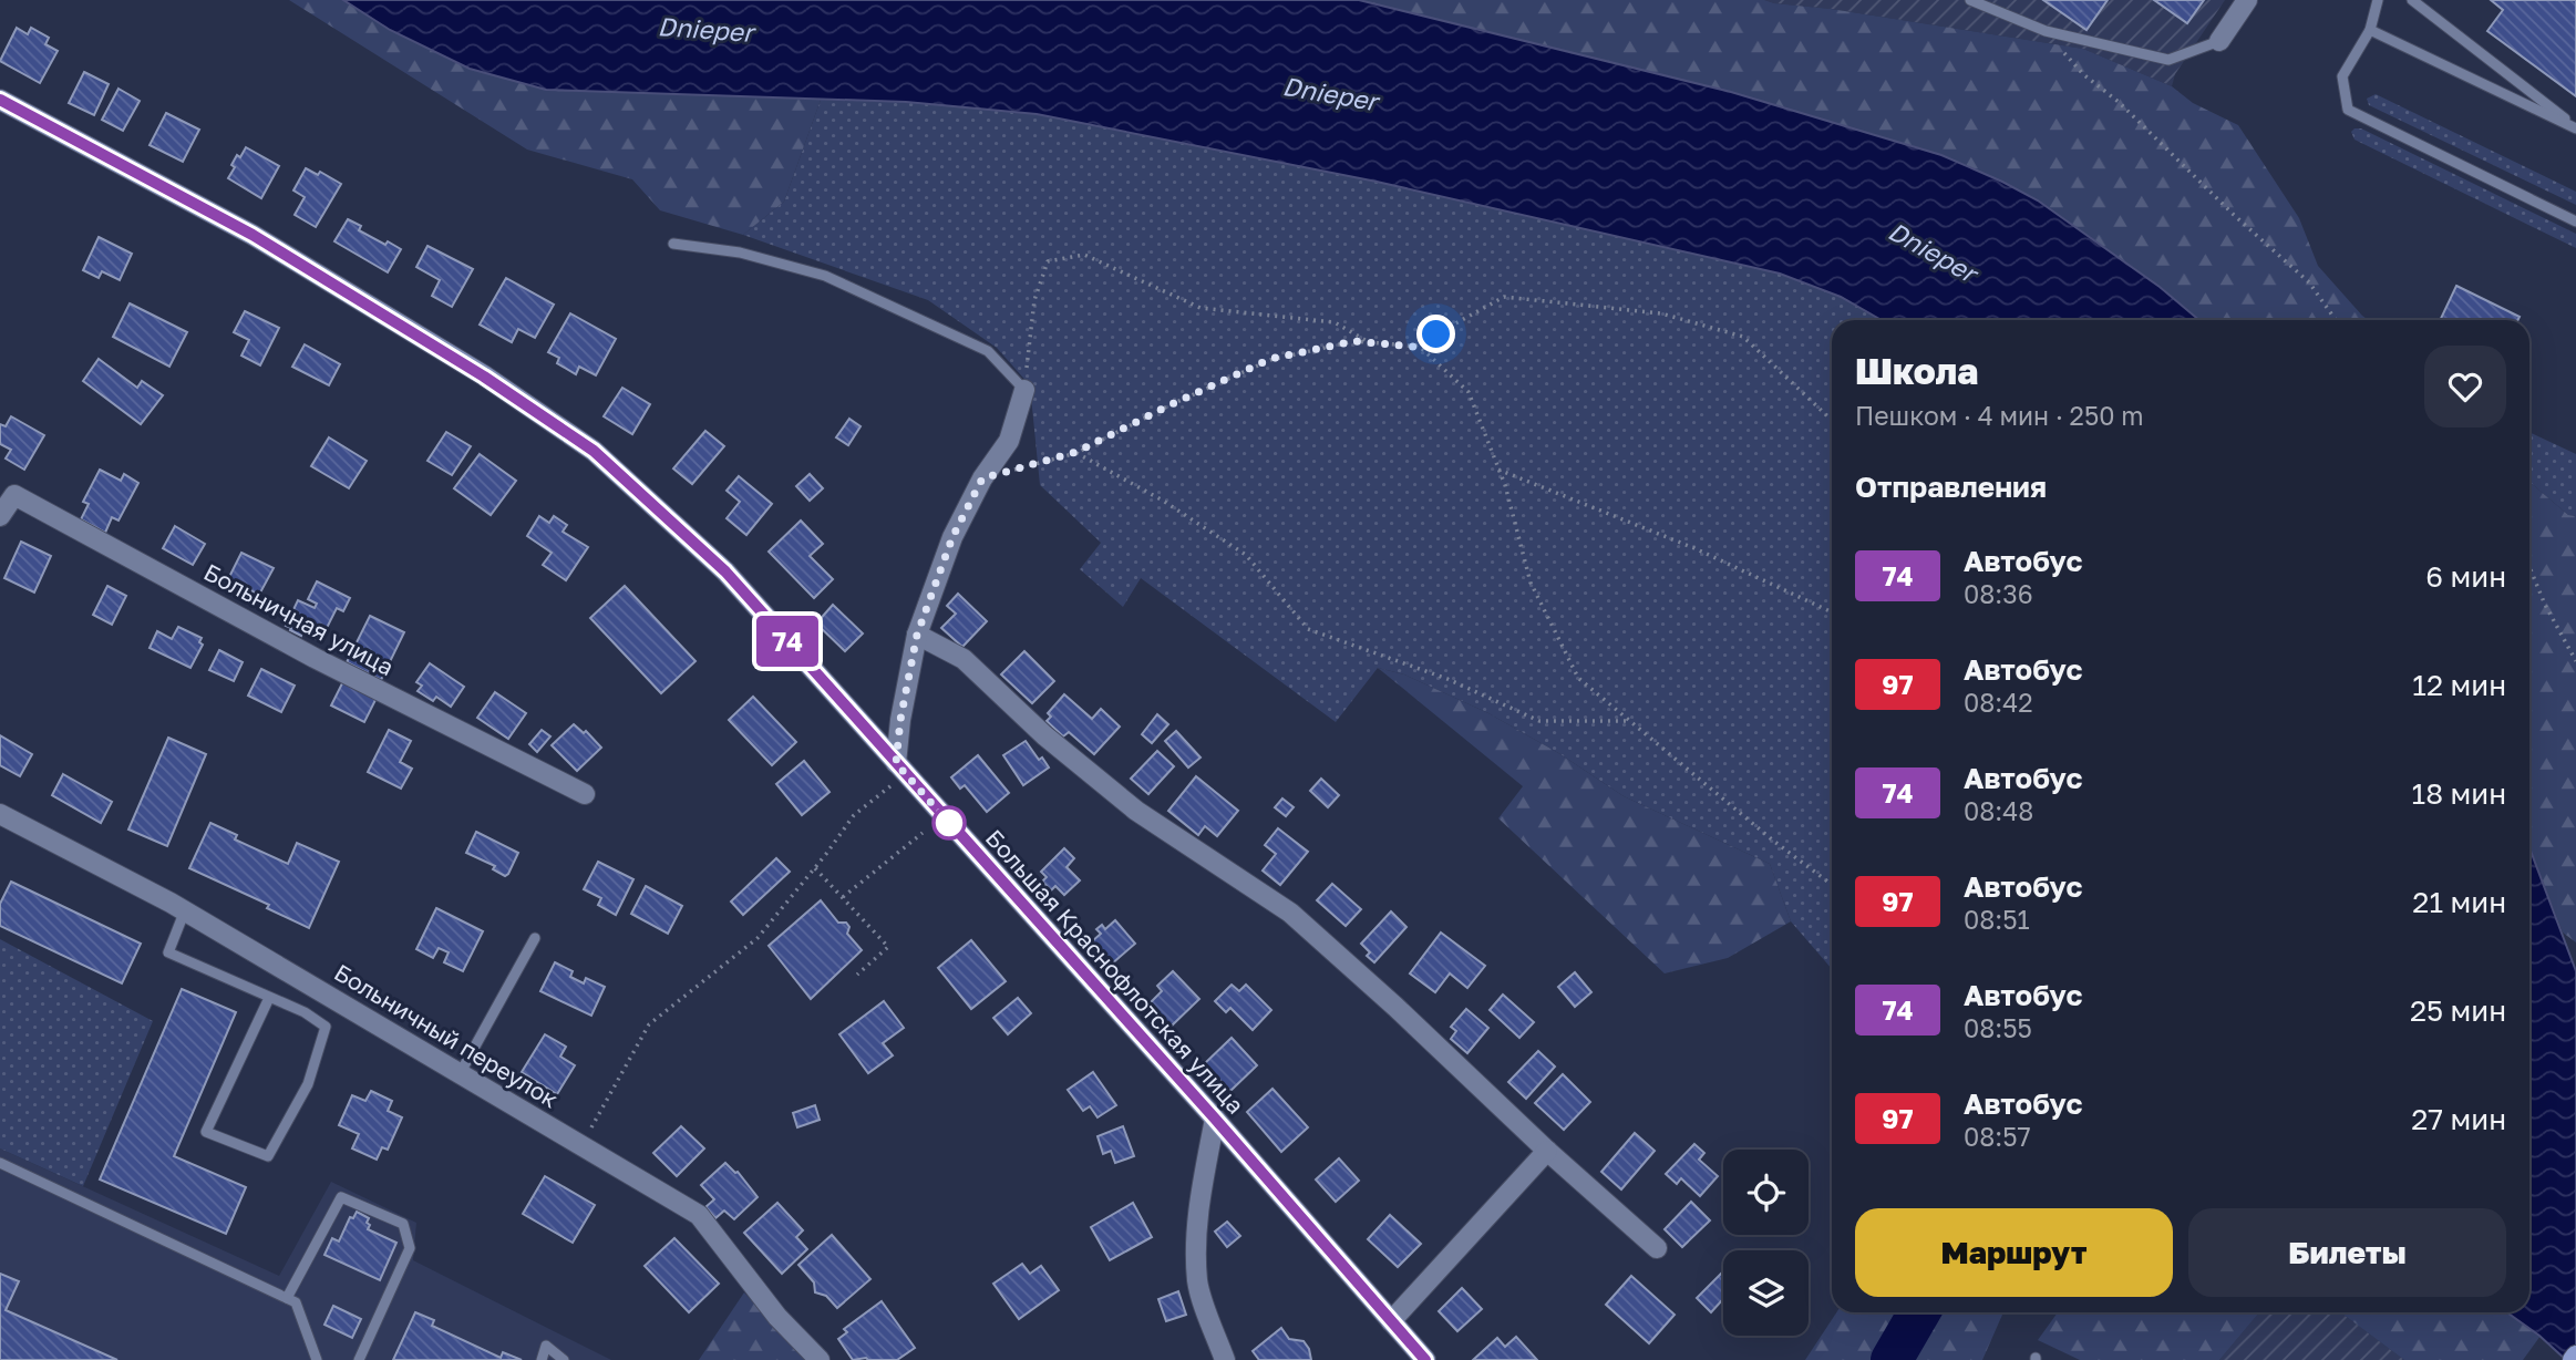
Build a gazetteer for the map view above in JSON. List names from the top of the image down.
{
  "streets": {
    "main road": ["Большая Краснофлотская улица"],
    "street": ["Больничная улица", "Больничный переулок"]
  },
  "water": ["Dnieper"],
  "lines": ["bus line 74"],
  "page": {
    "on_map": "74",
    "heading": [
      ["Школа", "Пешком · 4 мин · 250 m"],
      "Отправления"
    ],
    "list": [
      {
        "mark": "74",
        "name": "Автобус",
        "note": "08:36",
        "value": "6 мин"
      },
      {
        "mark": "97",
        "name": "Автобус",
        "note": "08:42",
        "value": "12 мин"
      },
      {
        "mark": "74",
        "name": "Автобус",
        "note": "08:48",
        "value": "18 мин"
      },
      {
        "mark": "97",
        "name": "Автобус",
        "note": "08:51",
        "value": "21 мин"
      },
      {
        "mark": "74",
        "name": "Автобус",
        "note": "08:55",
        "value": "25 мин"
      },
      {
        "mark": "97",
        "name": "Автобус",
        "note": "08:57",
        "value": "27 мин"
      }
    ],
    "buttons": ["Маршрут", "Билеты"]
  }
}
